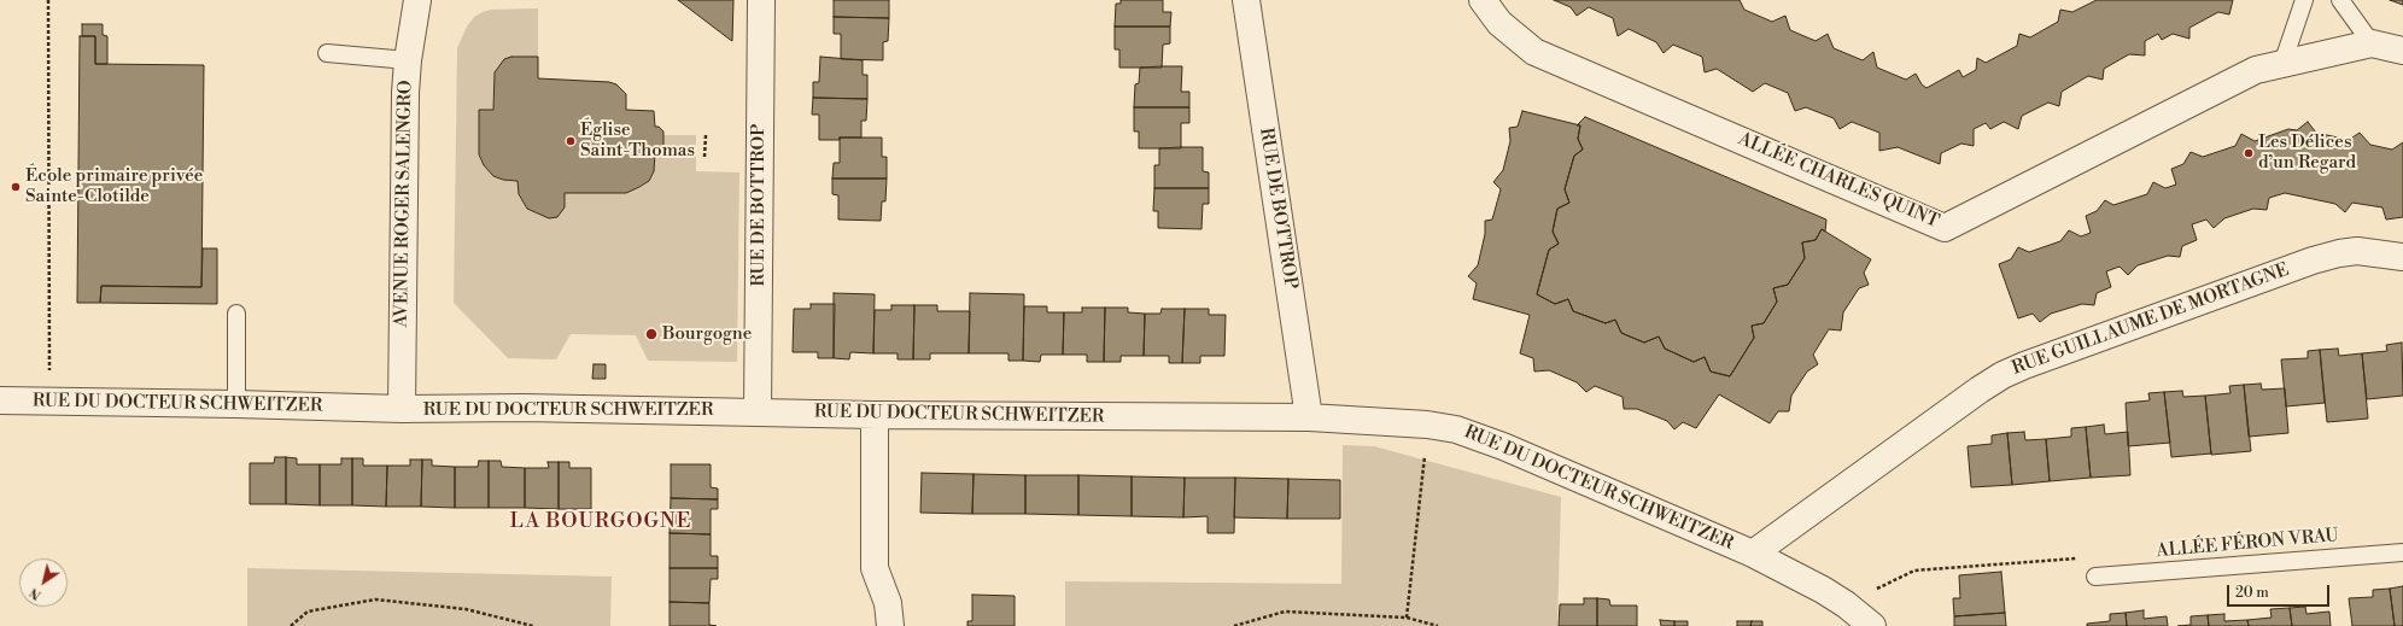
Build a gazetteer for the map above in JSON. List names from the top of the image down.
{
  "streets": {
    "street": [
      "ALLÉE CHARLES QUINT",
      "AVENUE ROGER SALENGRO",
      "RUE DE BOTTROP",
      "RUE GUILLAUME DE MORTAGNE",
      "RUE DU DOCTEUR SCHWEITZER"
    ],
    "lane": ["ALLÉE FÉRON VRAU"]
  },
  "crossings": [
    ["AVENUE ROGER SALENGRO", "RUE DU DOCTEUR SCHWEITZER"],
    ["RUE DE BOTTROP", "RUE DU DOCTEUR SCHWEITZER"],
    ["RUE GUILLAUME DE MORTAGNE", "RUE DU DOCTEUR SCHWEITZER"]
  ],
  "districts": ["LA BOURGOGNE"],
  "places": [
    "Église Saint-Thomas",
    "Les Délices d’un Regard",
    "École primaire privée Sainte-Clotilde",
    "Bourgogne"
  ],
  "scale_bar": "20 m",
  "north": "bottom left"
}
